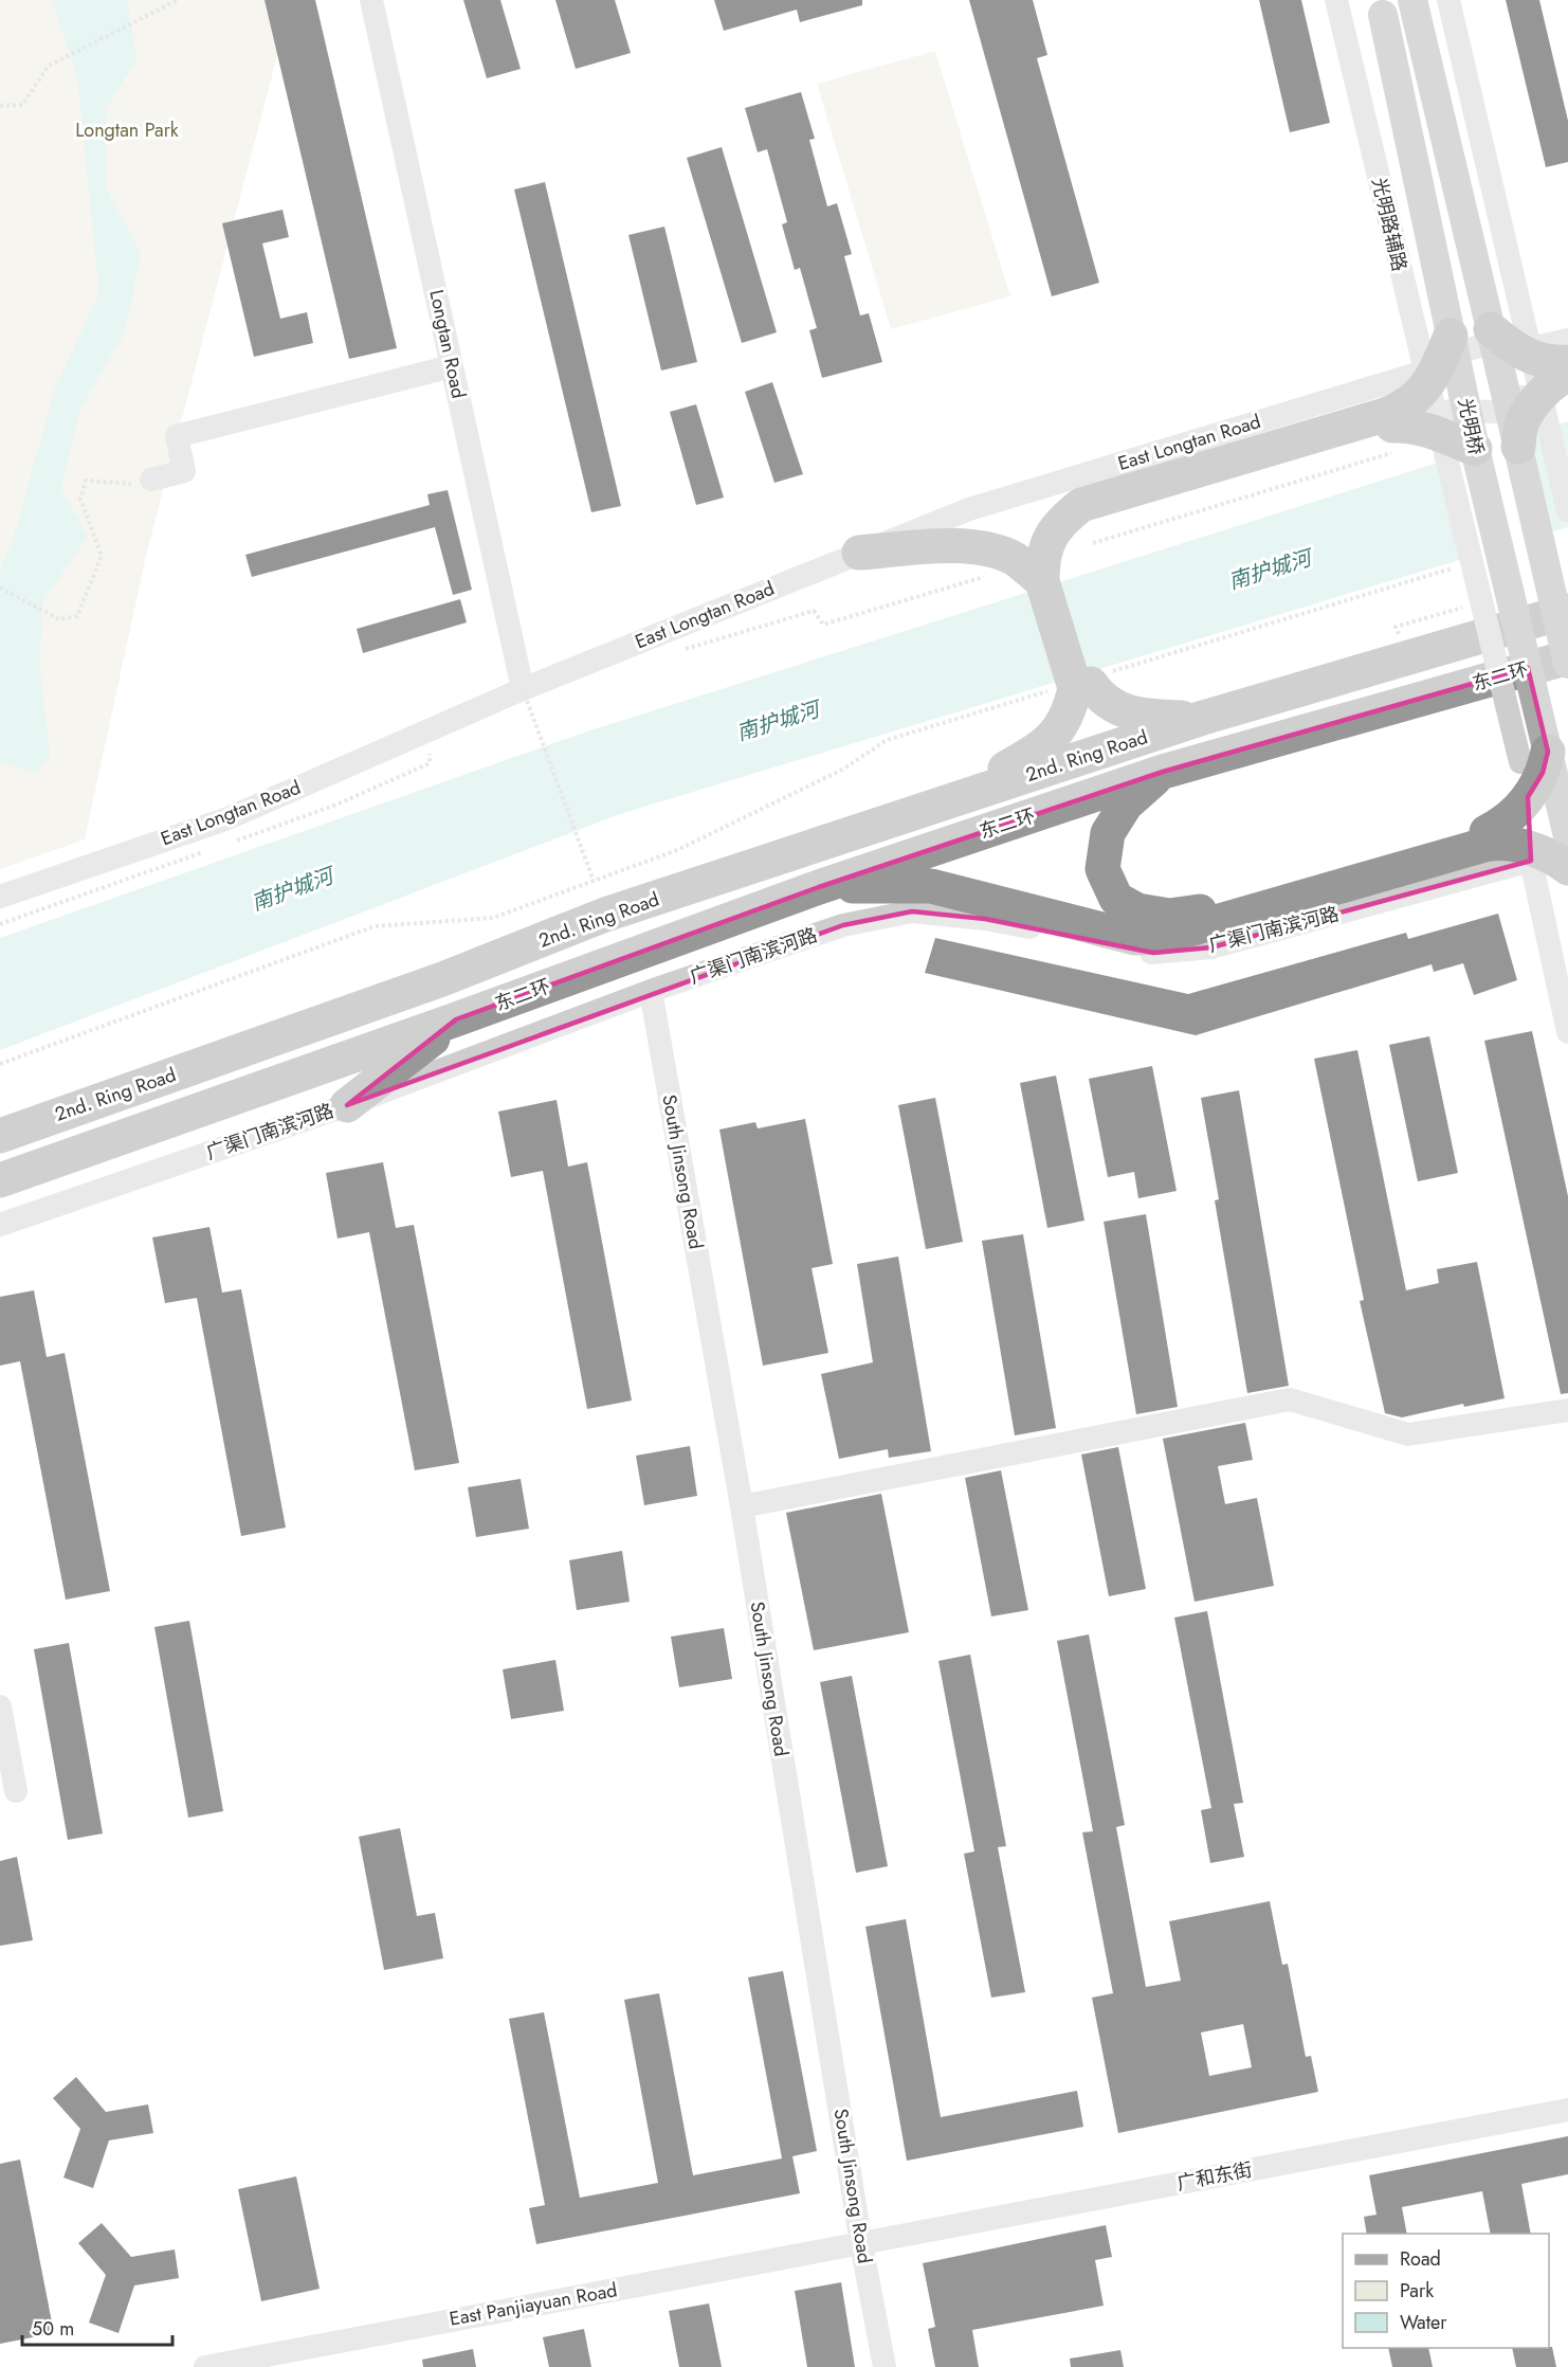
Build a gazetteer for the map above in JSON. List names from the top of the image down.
{
  "streets": {
    "highway": ["东二环", "2nd. Ring Road"],
    "main road": ["光明桥"],
    "street": [
      "光明路辅路",
      "Longtan Road",
      "East Longtan Road",
      "广渠门南滨河路",
      "South Jinsong Road",
      "广和东街",
      "East Panjiayuan Road"
    ]
  },
  "crossings": [
    ["光明路辅路", "光明桥"],
    ["光明路辅路", "East Longtan Road"],
    ["Longtan Road", "East Longtan Road"],
    ["广渠门南滨河路", "South Jinsong Road"],
    ["South Jinsong Road", "广和东街"],
    ["South Jinsong Road", "East Panjiayuan Road"],
    ["广和东街", "East Panjiayuan Road"]
  ],
  "water": ["南护城河"],
  "parks": ["Longtan Park"],
  "legend": ["Road", "Park", "Water"],
  "scale_bar": "50 m"
}
